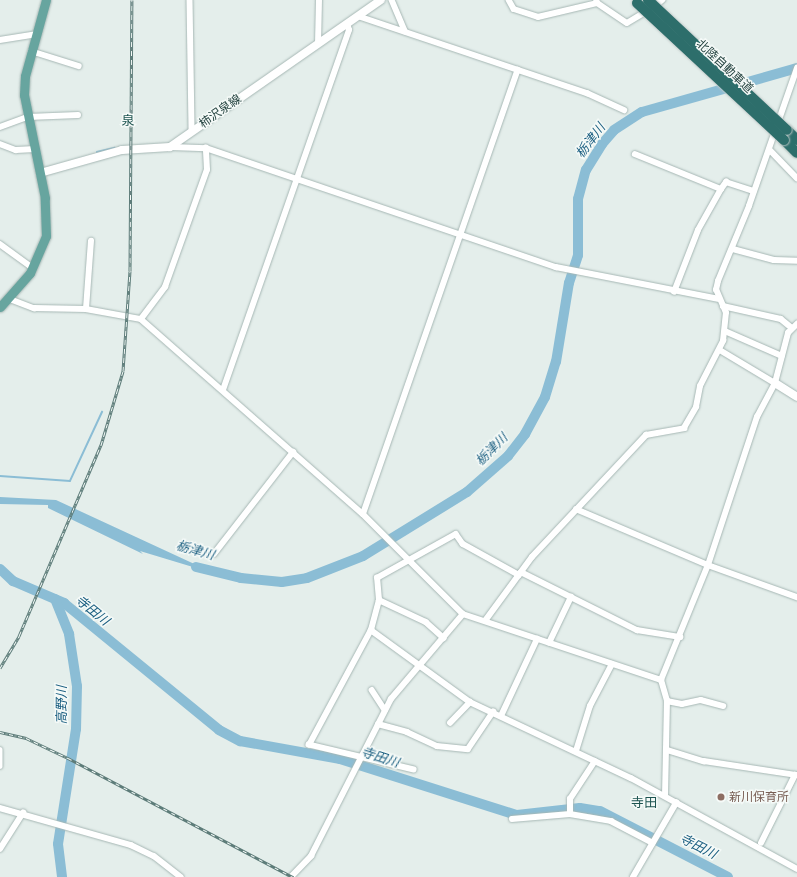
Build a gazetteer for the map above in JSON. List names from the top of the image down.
{
  "streets": {
    "highway": ["北陸自動車道"],
    "main road": ["柿沢泉線"]
  },
  "districts": ["泉", "寺田"],
  "water": ["栃津川", "寺田川", "高野川"],
  "places": ["新川保育所"]
}
